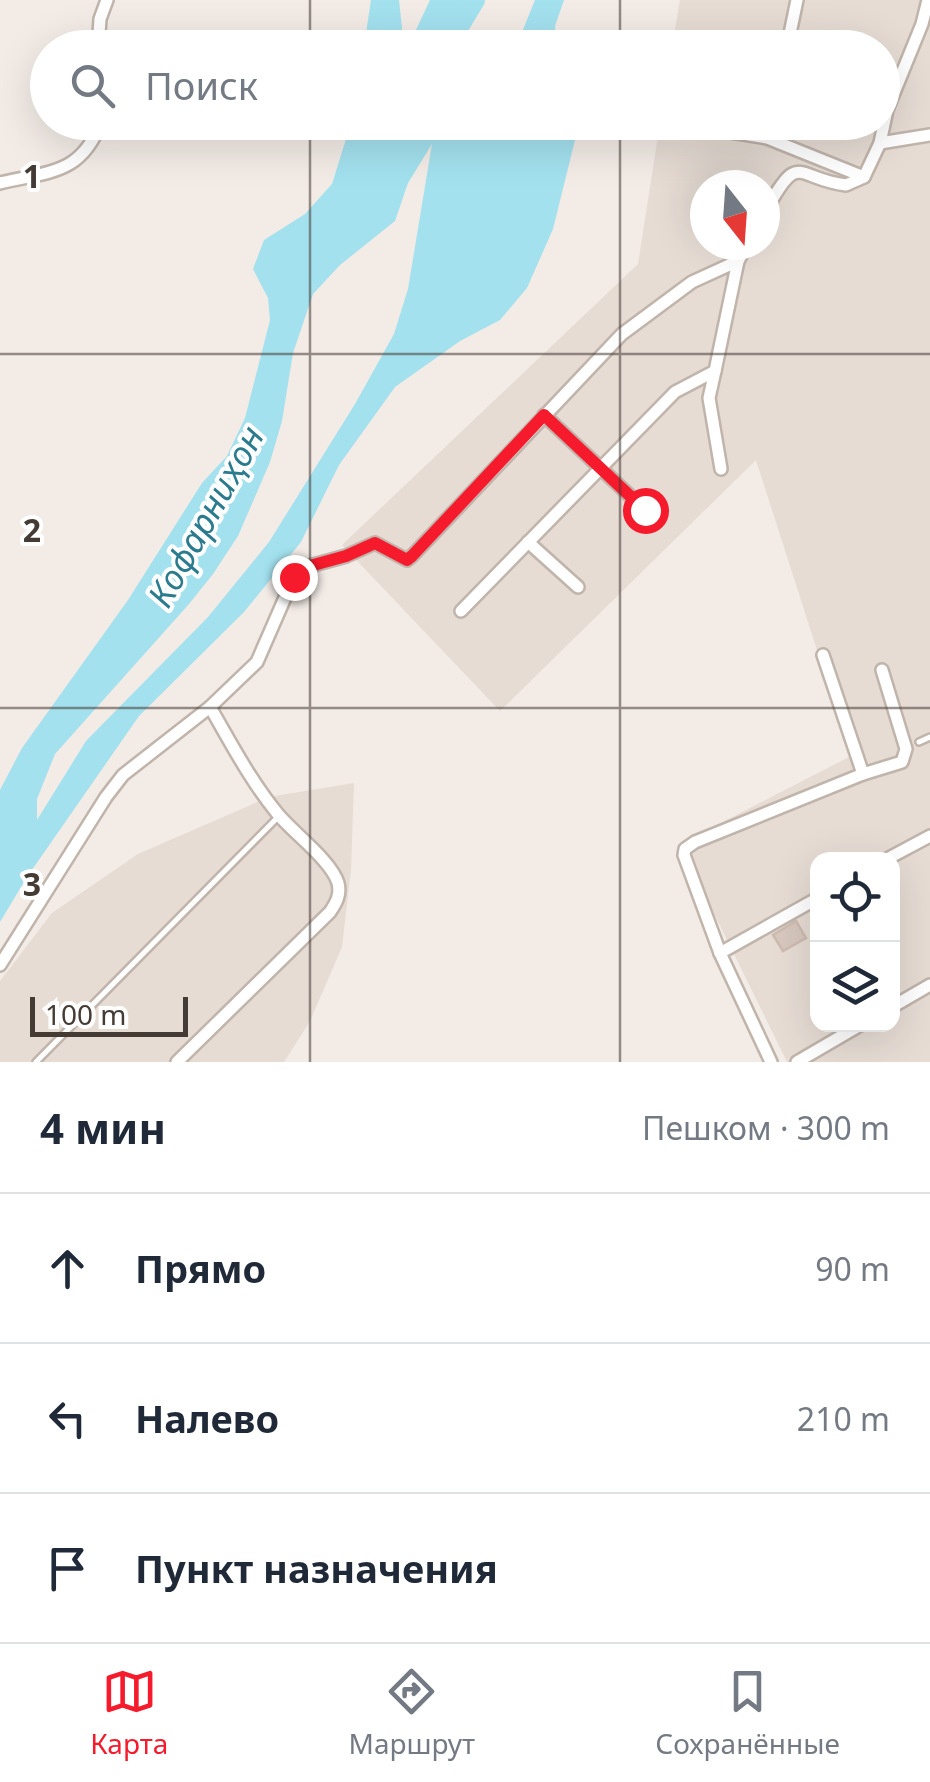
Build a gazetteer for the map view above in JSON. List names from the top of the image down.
{
  "water": ["Кофарниҳон"],
  "scale_bar": "100 m",
  "north": "bottom",
  "page": {
    "search": "Поиск",
    "scale": "100 m",
    "heading": ["4 мин", "Пешком · 300 m"],
    "list": [
      ["Прямо", "90 m"],
      ["Налево", "210 m"],
      "Пункт назначения"
    ],
    "nav": ["Карта", "Маршрут", "Сохранённые"]
  },
  "grid": {
    "rows": ["1", "2", "3"]
  }
}
